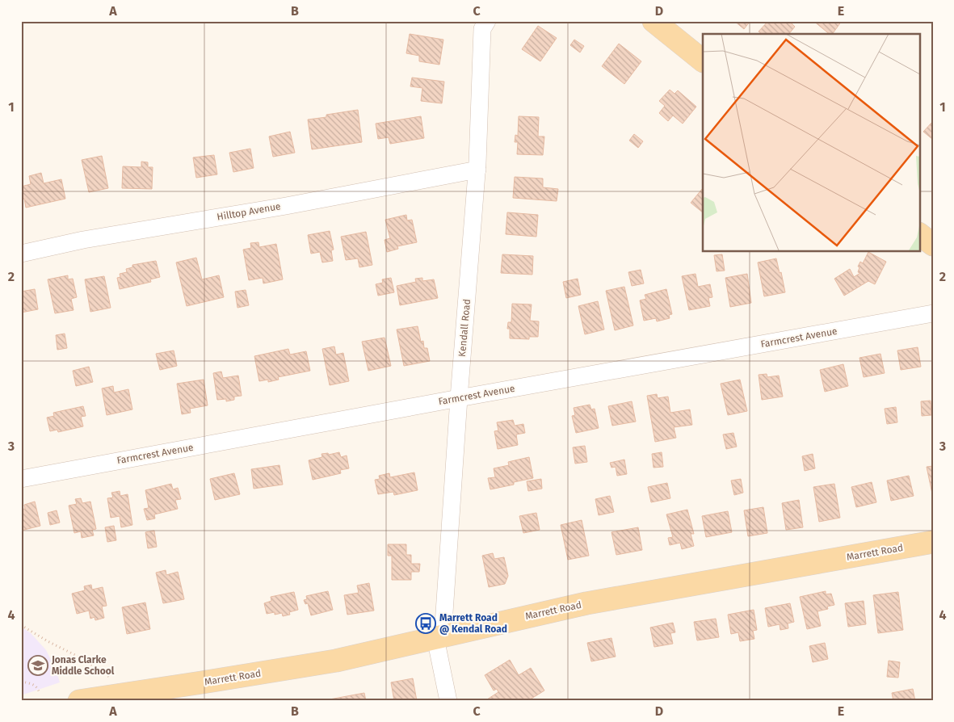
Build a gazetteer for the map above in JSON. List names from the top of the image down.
{
  "streets": {
    "main road": ["Marrett Road"],
    "street": ["Hilltop Avenue", "Kendall Road", "Farmcrest Avenue"]
  },
  "crossings": [
    ["Hilltop Avenue", "Kendall Road"],
    ["Kendall Road", "Farmcrest Avenue"],
    ["Kendall Road", "Marrett Road"]
  ],
  "places": {
    "bus stop": ["Marrett Road @ Kendal Road"],
    "school or university": ["Jonas Clarke Middle School"]
  },
  "grid": {
    "columns": [
      "A",
      "B",
      "C",
      "D",
      "E"
    ],
    "rows": [
      "1",
      "2",
      "3",
      "4"
    ]
  }
}
